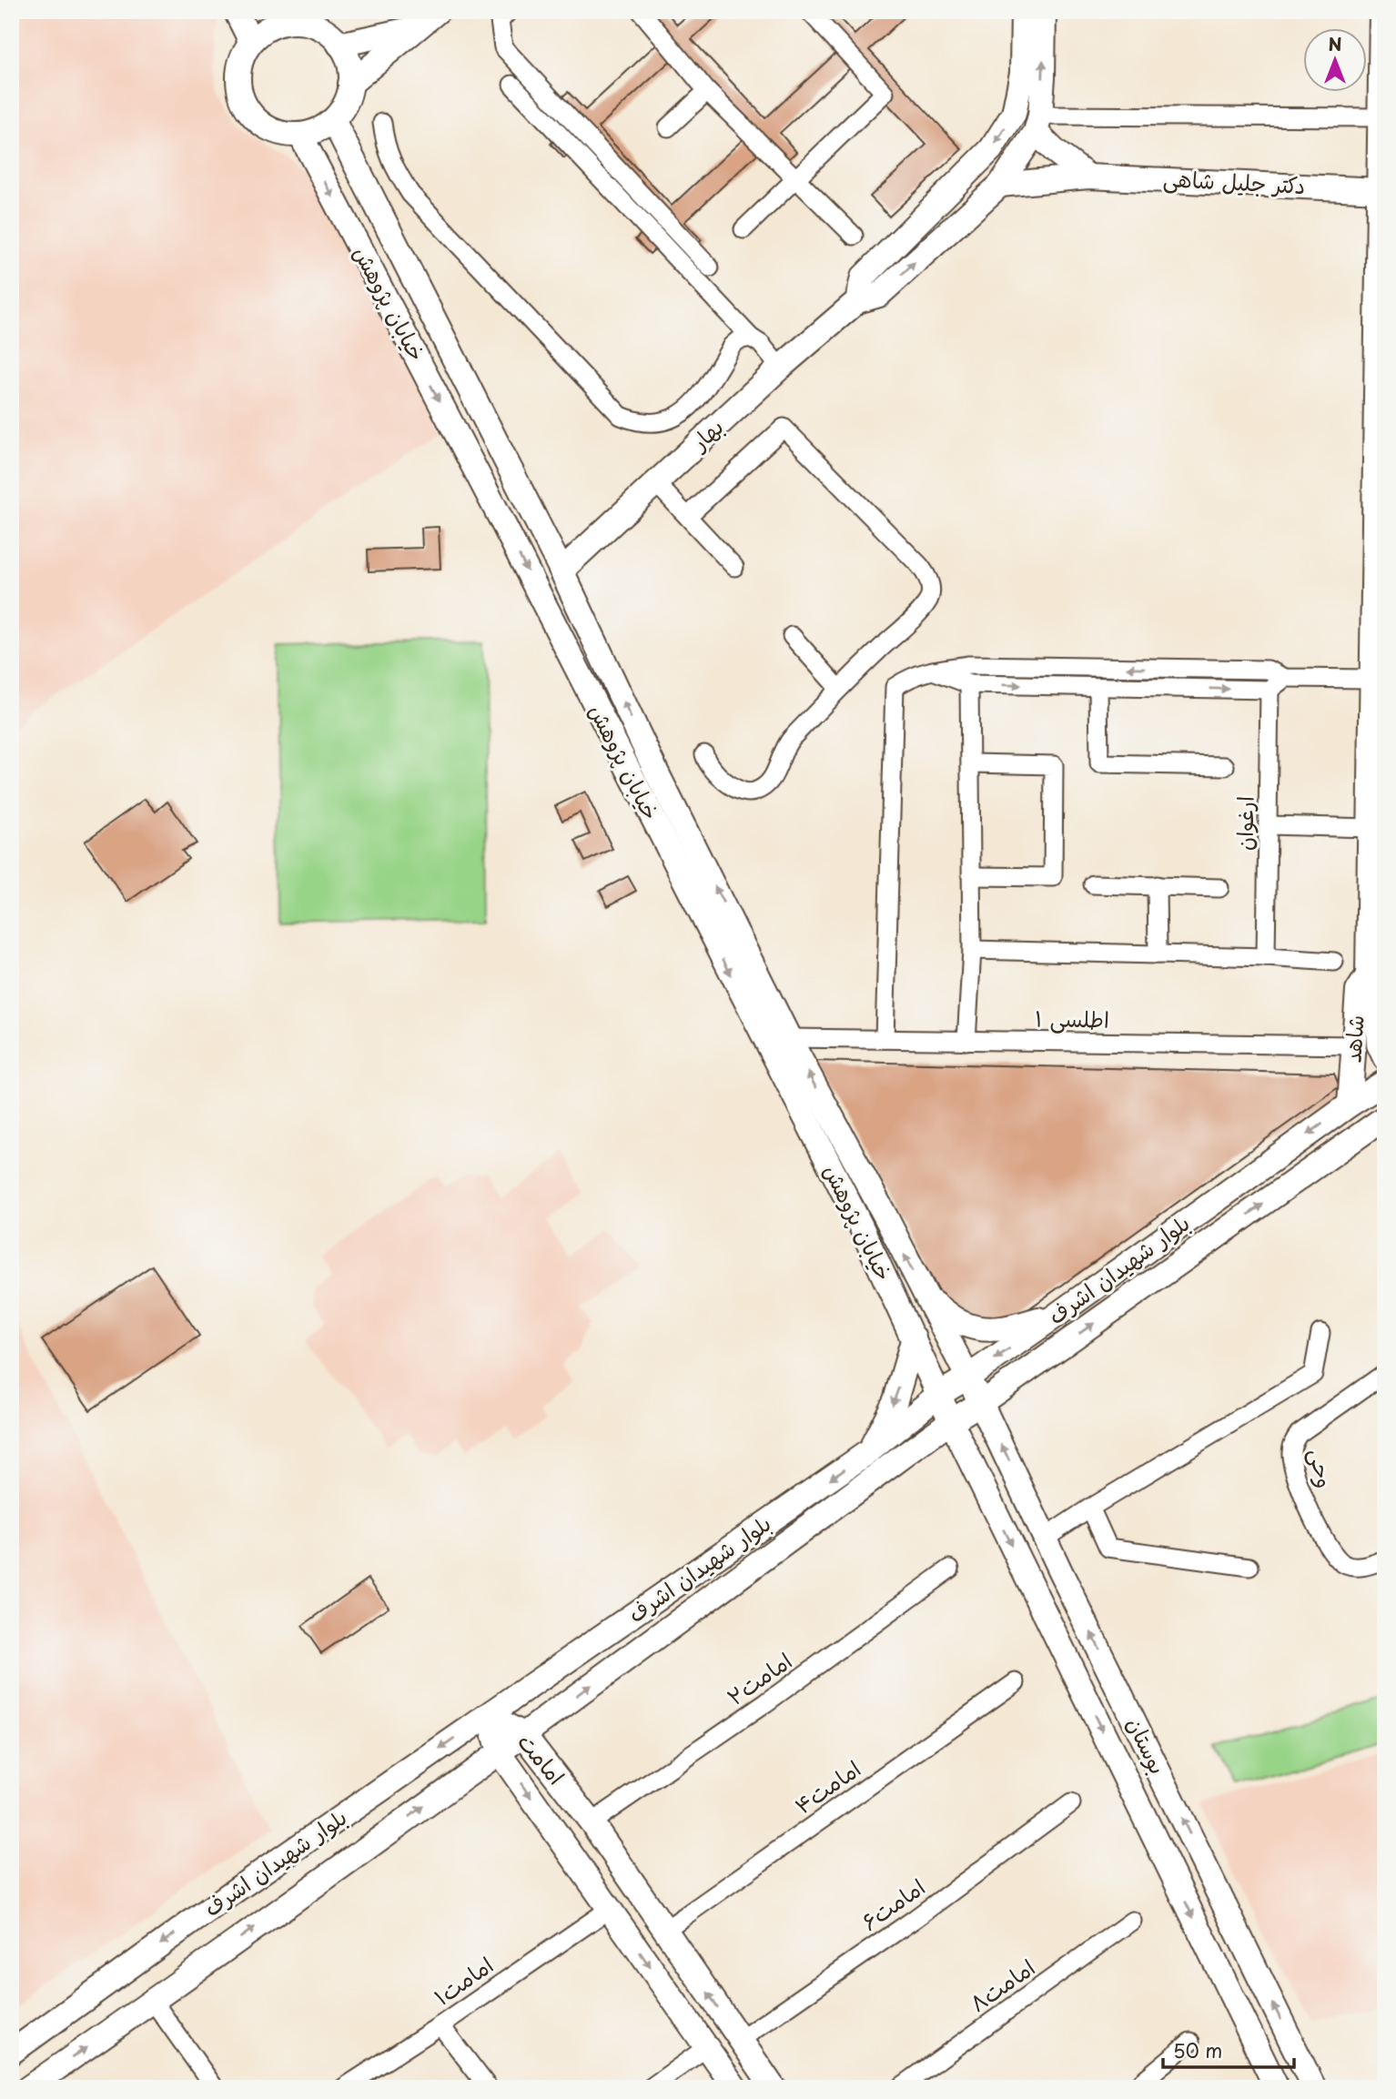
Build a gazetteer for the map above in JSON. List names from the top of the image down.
{
  "streets": {
    "main road": [
      "دکتر جلیل شاهی",
      "خیابان پژوهش",
      "بهار",
      "شاهد",
      "بلوار شهیدان اشرف",
      "بوستان",
      "امامت"
    ],
    "street": [
      "ارغوان",
      "اطلسی ۱",
      "وحی",
      "امامت۲",
      "امامت۴",
      "امامت۶",
      "امامت۱",
      "امامت۸"
    ]
  },
  "crossings": [
    ["دکتر جلیل شاهی", "بهار"],
    ["دکتر جلیل شاهی", "شاهد"],
    ["خیابان پژوهش", "بهار"],
    ["خیابان پژوهش", "اطلسی ۱"],
    ["خیابان پژوهش", "بلوار شهیدان اشرف"],
    ["خیابان پژوهش", "بوستان"],
    ["اطلسی ۱", "شاهد"],
    ["شاهد", "بلوار شهیدان اشرف"],
    ["بلوار شهیدان اشرف", "بوستان"],
    ["بلوار شهیدان اشرف", "امامت"],
    ["امامت۲", "امامت"],
    ["امامت", "امامت۴"],
    ["امامت", "امامت۶"],
    ["امامت", "امامت۱"]
  ],
  "scale_bar": "50 m",
  "north": "top"
}
